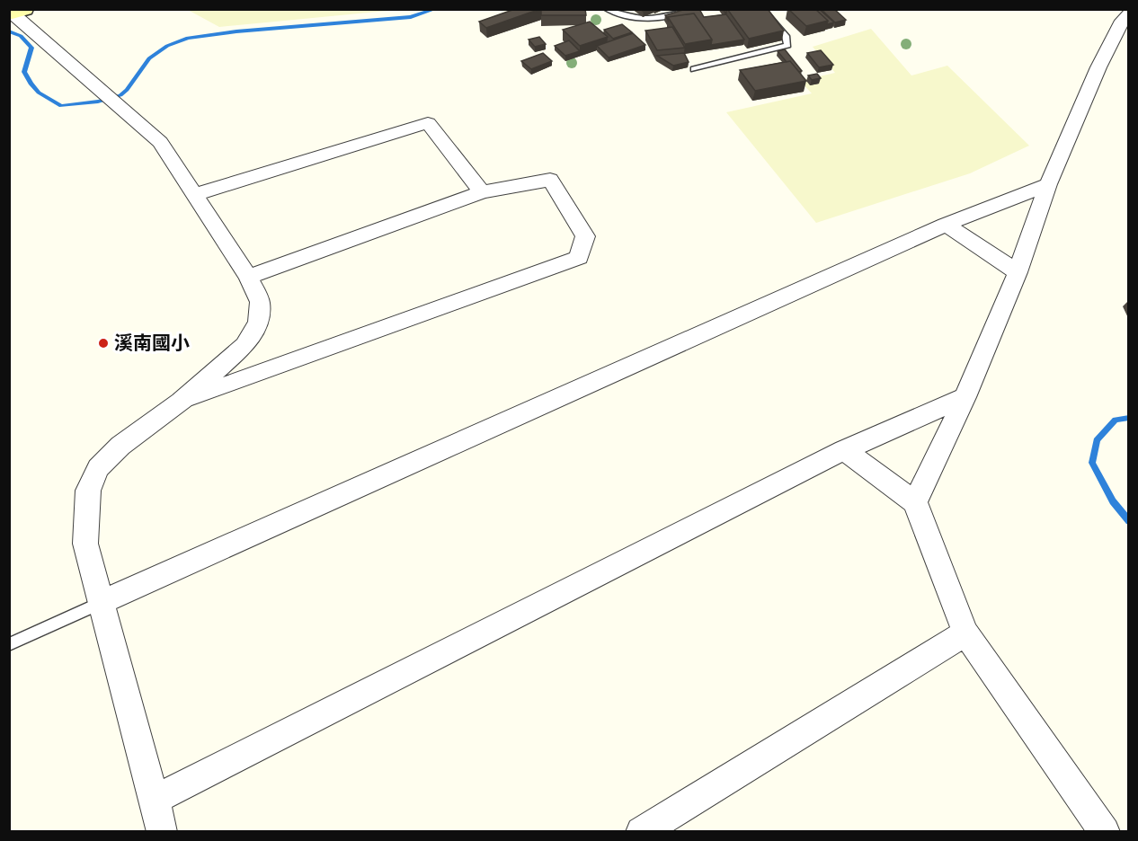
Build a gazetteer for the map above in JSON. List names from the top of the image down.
{
  "places": ["溪南國小"]
}
